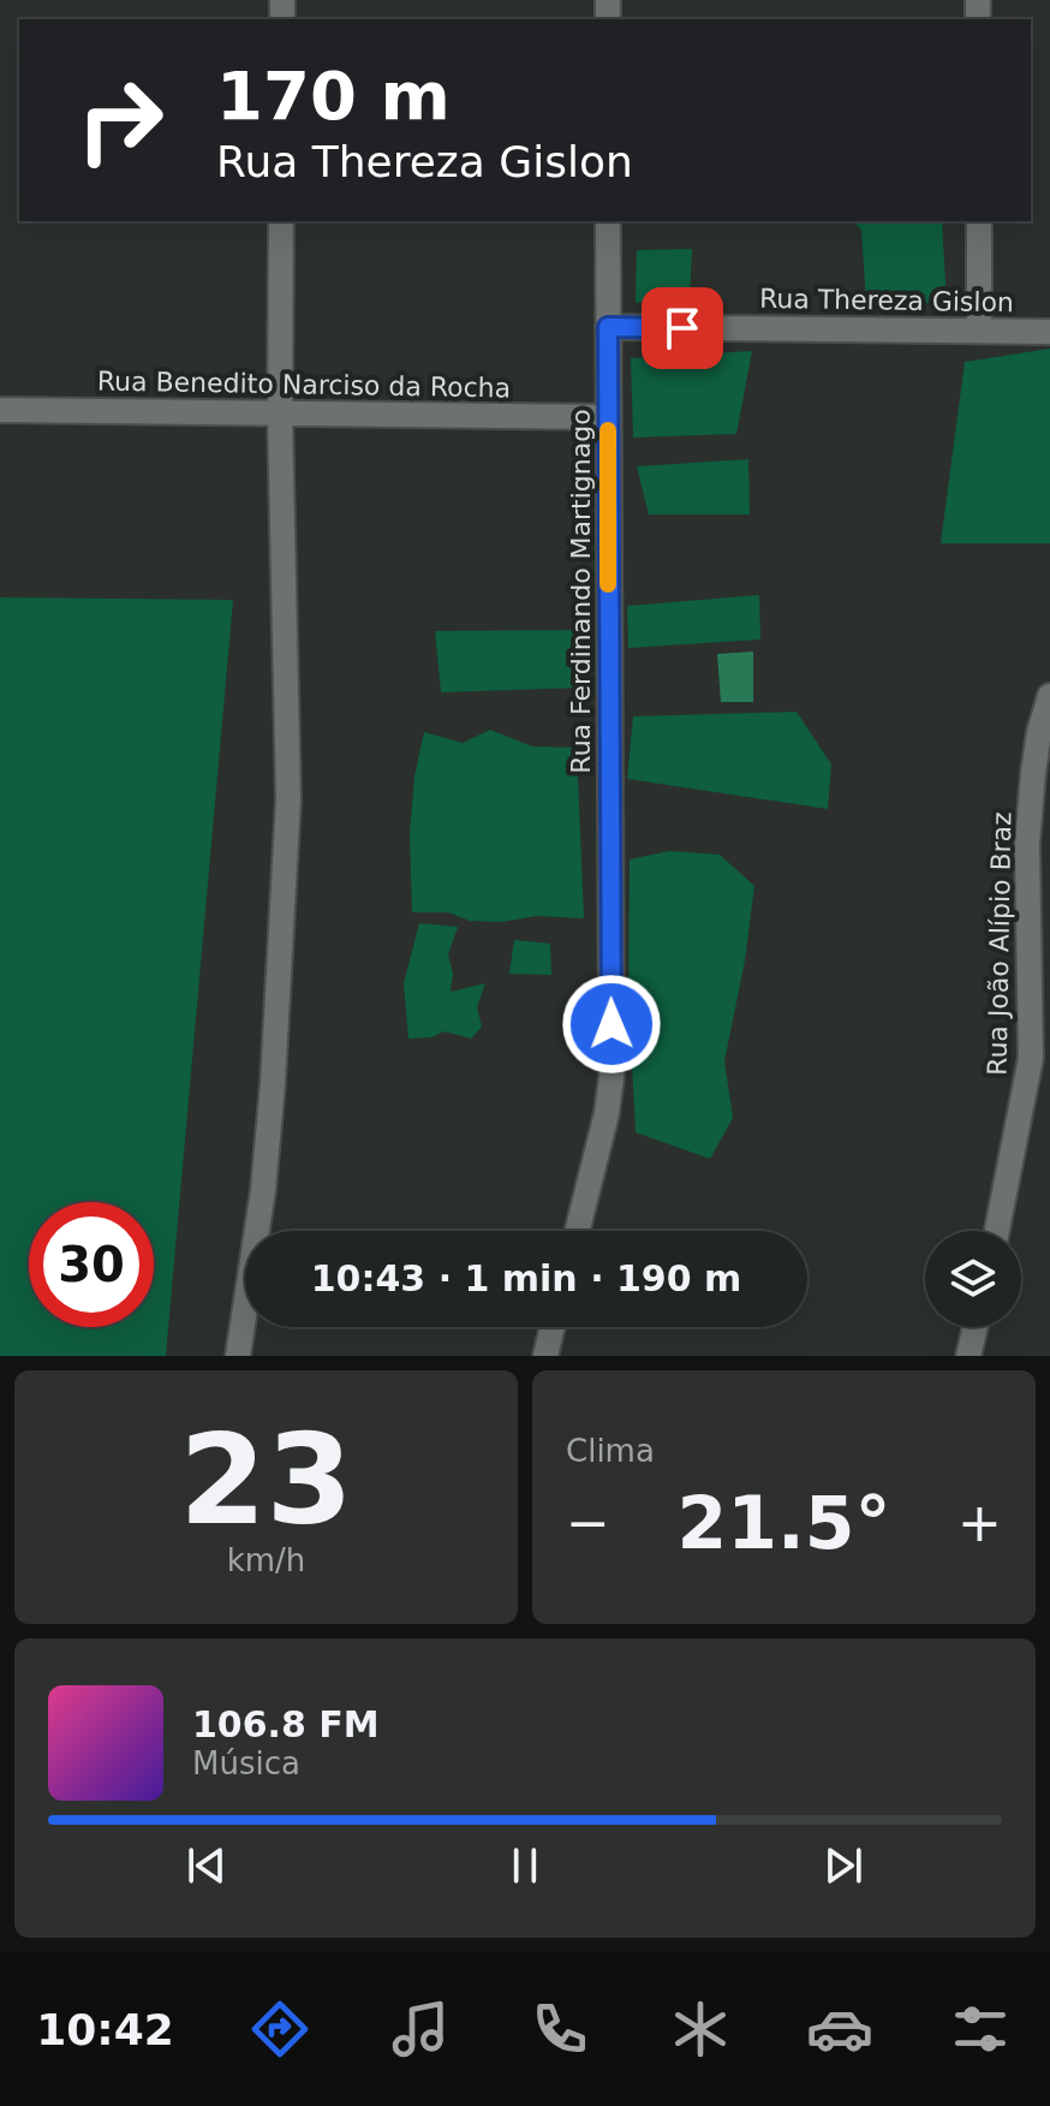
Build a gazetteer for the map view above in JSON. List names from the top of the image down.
{
  "streets": {
    "street": [
      "Rua Thereza Gislon",
      "Rua Benedito Narciso da Rocha",
      "Rua Ferdinando Martignago",
      "Rua João Alípio Braz"
    ]
  },
  "crossings": [
    ["Rua Thereza Gislon", "Rua Ferdinando Martignago"],
    ["Rua Benedito Narciso da Rocha", "Rua Ferdinando Martignago"]
  ],
  "page": {
    "turn": ["170 m", "Rua Thereza Gislon"],
    "limit": "30",
    "trip": "10:43 · 1 min · 190 m",
    "tile": [
      ["23", "km/h"],
      "Clima"
    ],
    "heat": ["−", "21.5°", "+"],
    "song": ["106.8 FM", "Música"],
    "tabs": "10:42"
  }
}
